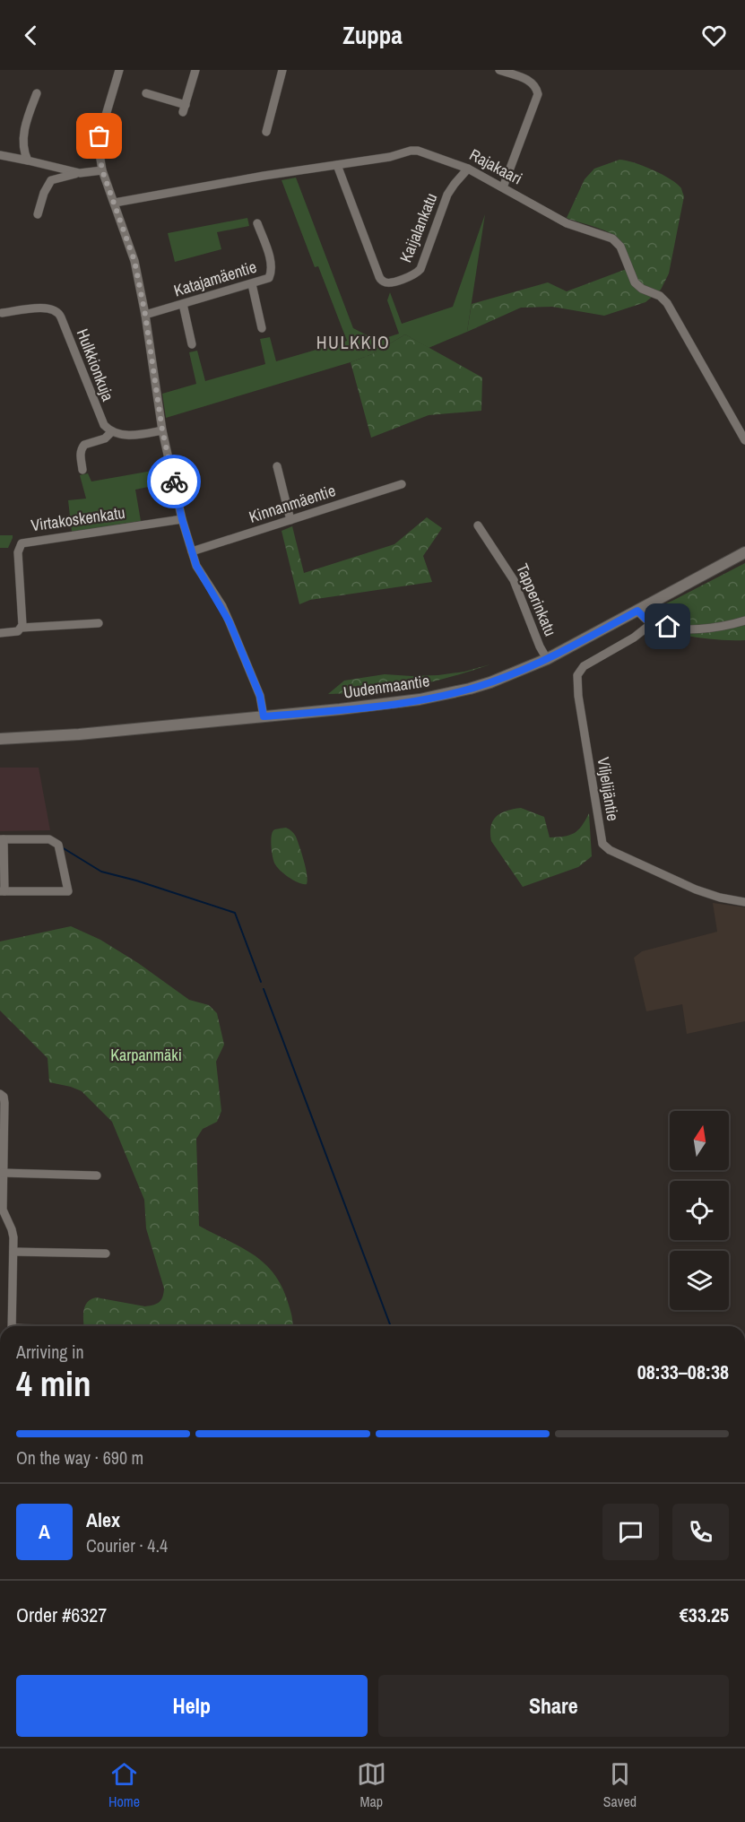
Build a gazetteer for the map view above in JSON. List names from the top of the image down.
{
  "streets": {
    "main road": ["Uudenmaantie"],
    "street": [
      "Rajakaari",
      "Kaijalankatu",
      "Katajamäentie",
      "Hulkkionkuja",
      "Kinnanmäentie",
      "Virtakoskenkatu",
      "Tapperinkatu",
      "Viljelijäntie"
    ]
  },
  "crossings": [
    ["Rajakaari", "Kaijalankatu"],
    ["Tapperinkatu", "Uudenmaantie"]
  ],
  "districts": ["HULKKIO"],
  "parks": ["Karpanmäki"],
  "north": "top",
  "page": {
    "header": "Zuppa",
    "heading": ["4 min", "Arriving in", "08:33–08:38"],
    "panel": [
      "Alex",
      "Courier · 4.4",
      "Order #6327",
      "€33.25"
    ],
    "bar": "On the way · 690 m",
    "round": "A",
    "buttons": ["Help", "Share"],
    "tabs": ["Home", "Map", "Saved"]
  }
}
